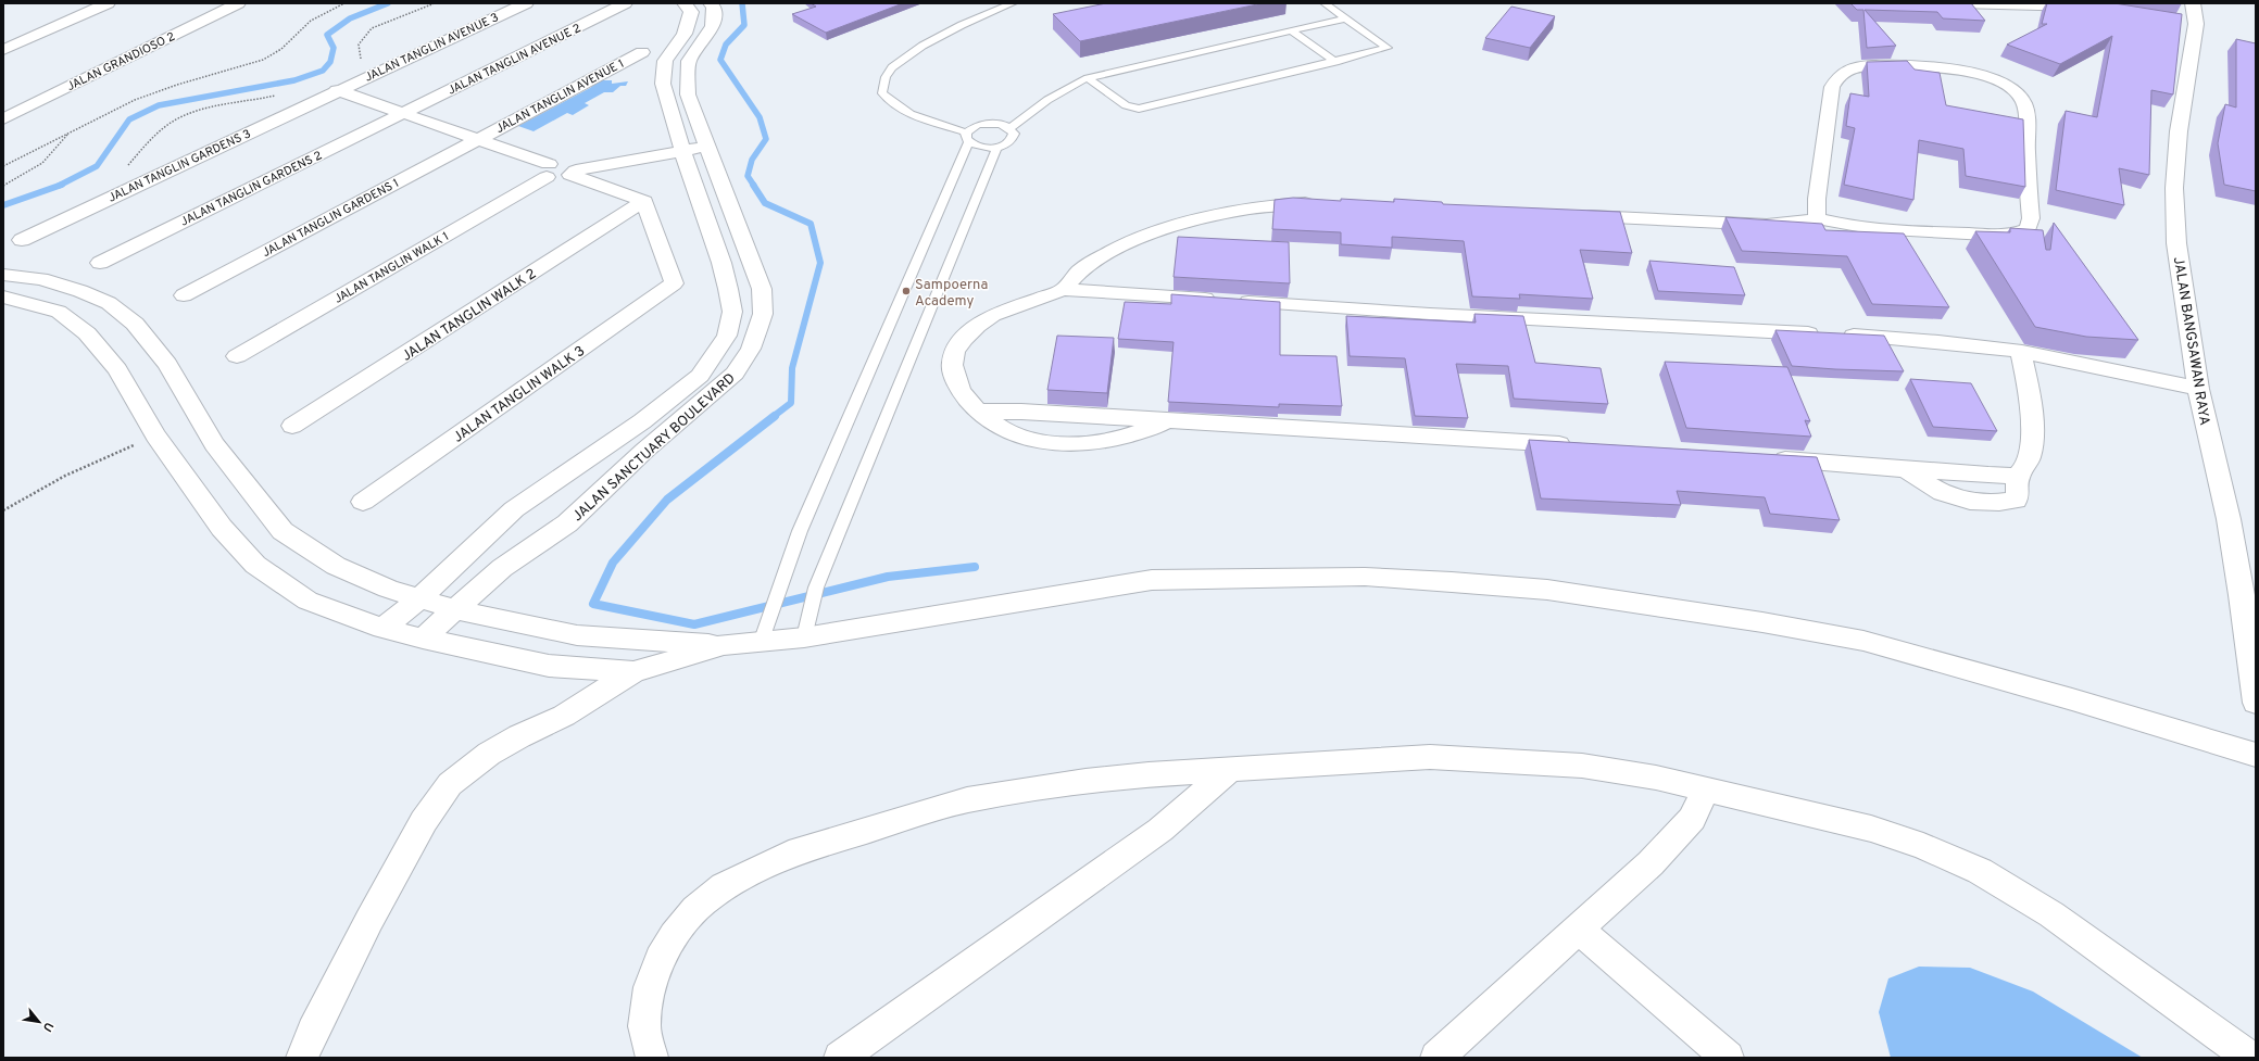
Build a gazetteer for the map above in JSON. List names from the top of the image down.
{
  "streets": {
    "street": [
      "JALAN TANGLIN AVENUE 3",
      "JALAN TANGLIN AVENUE 2",
      "JALAN GRANDIOSO 2",
      "JALAN TANGLIN AVENUE 1",
      "JALAN TANGLIN GARDENS 3",
      "JALAN TANGLIN GARDENS 2",
      "JALAN TANGLIN GARDENS 1",
      "JALAN TANGLIN WALK 1",
      "JALAN TANGLIN WALK 2",
      "JALAN BANGSAWAN RAYA",
      "JALAN TANGLIN WALK 3",
      "JALAN SANCTUARY BOULEVARD"
    ]
  },
  "crossings": [
    ["JALAN TANGLIN AVENUE 3", "JALAN TANGLIN GARDENS 3"],
    ["JALAN TANGLIN AVENUE 2", "JALAN TANGLIN GARDENS 2"],
    ["JALAN TANGLIN AVENUE 1", "JALAN TANGLIN GARDENS 1"],
    ["JALAN TANGLIN WALK 2", "JALAN TANGLIN WALK 3"]
  ],
  "places": ["Sampoerna Academy"],
  "north": "bottom right"
}
